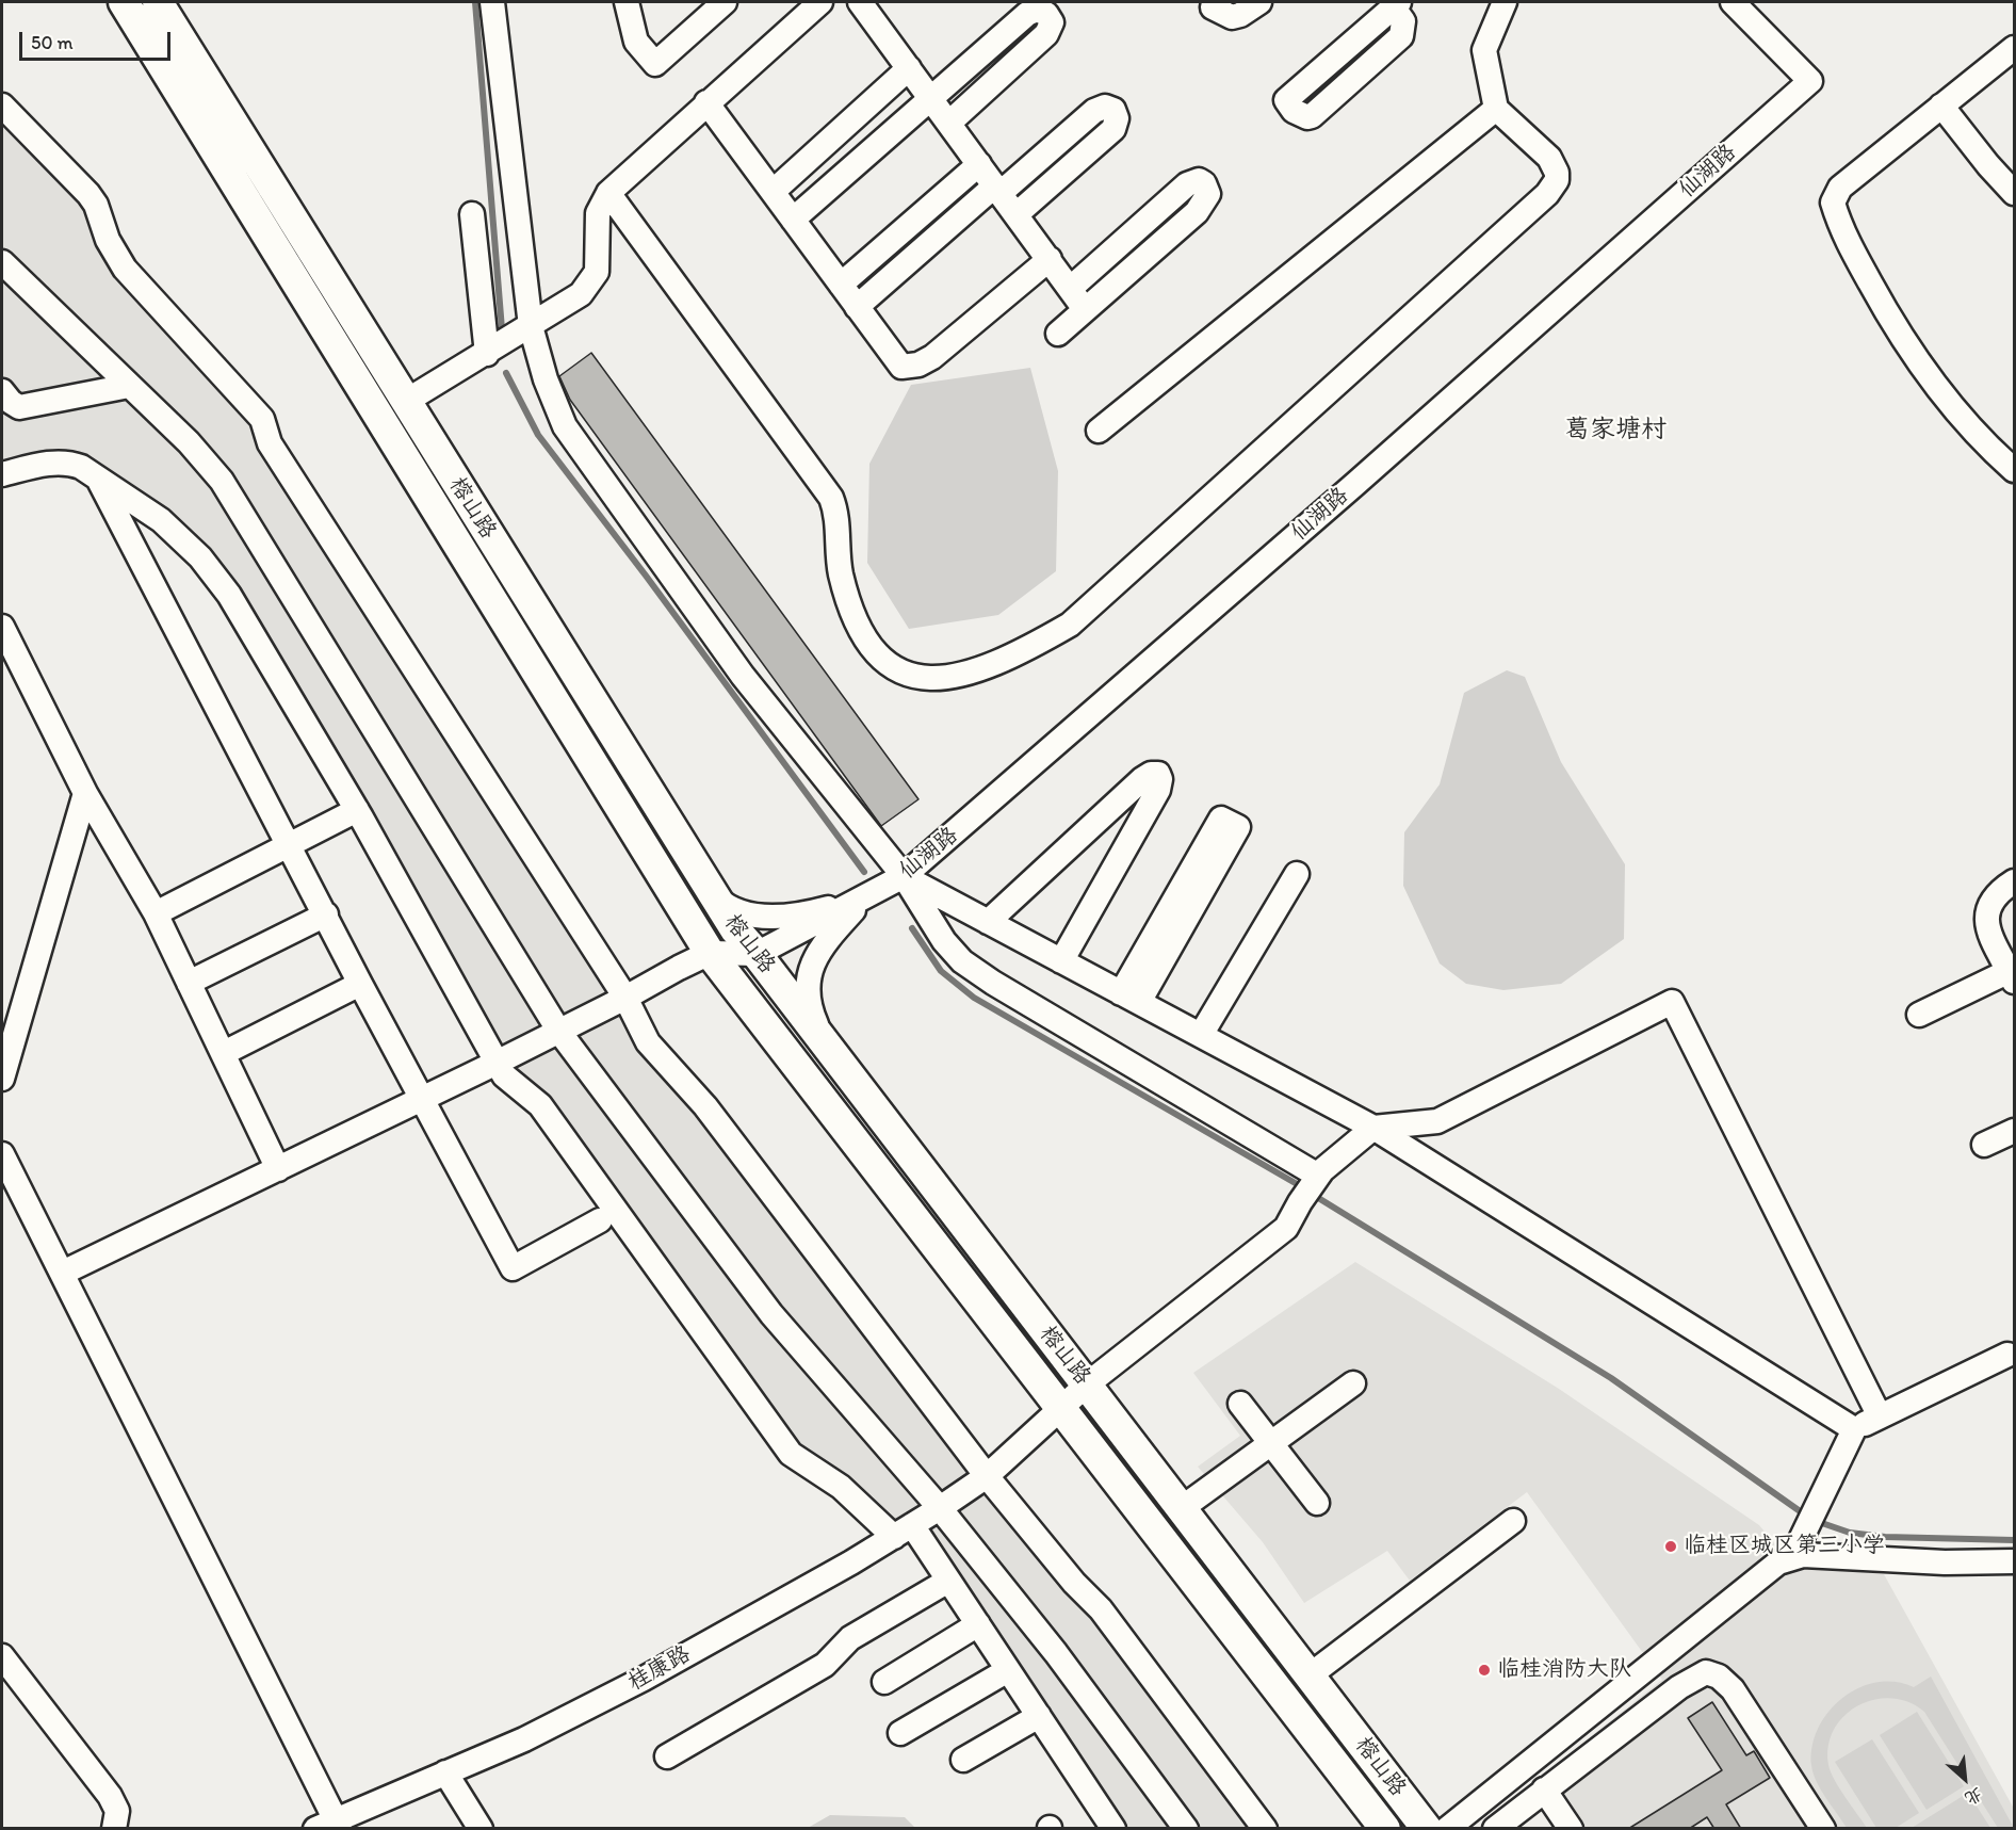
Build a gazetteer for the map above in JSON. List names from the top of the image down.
{
  "streets": {
    "main road": ["榕山路"],
    "street": ["仙湖路", "桂康路"]
  },
  "crossings": [
    ["仙湖路", "榕山路"],
    ["榕山路", "桂康路"]
  ],
  "districts": ["葛家塘村"],
  "places": ["临桂区城区第三小学", "临桂消防大队"],
  "scale_bar": "50 m",
  "north": "bottom right"
}
